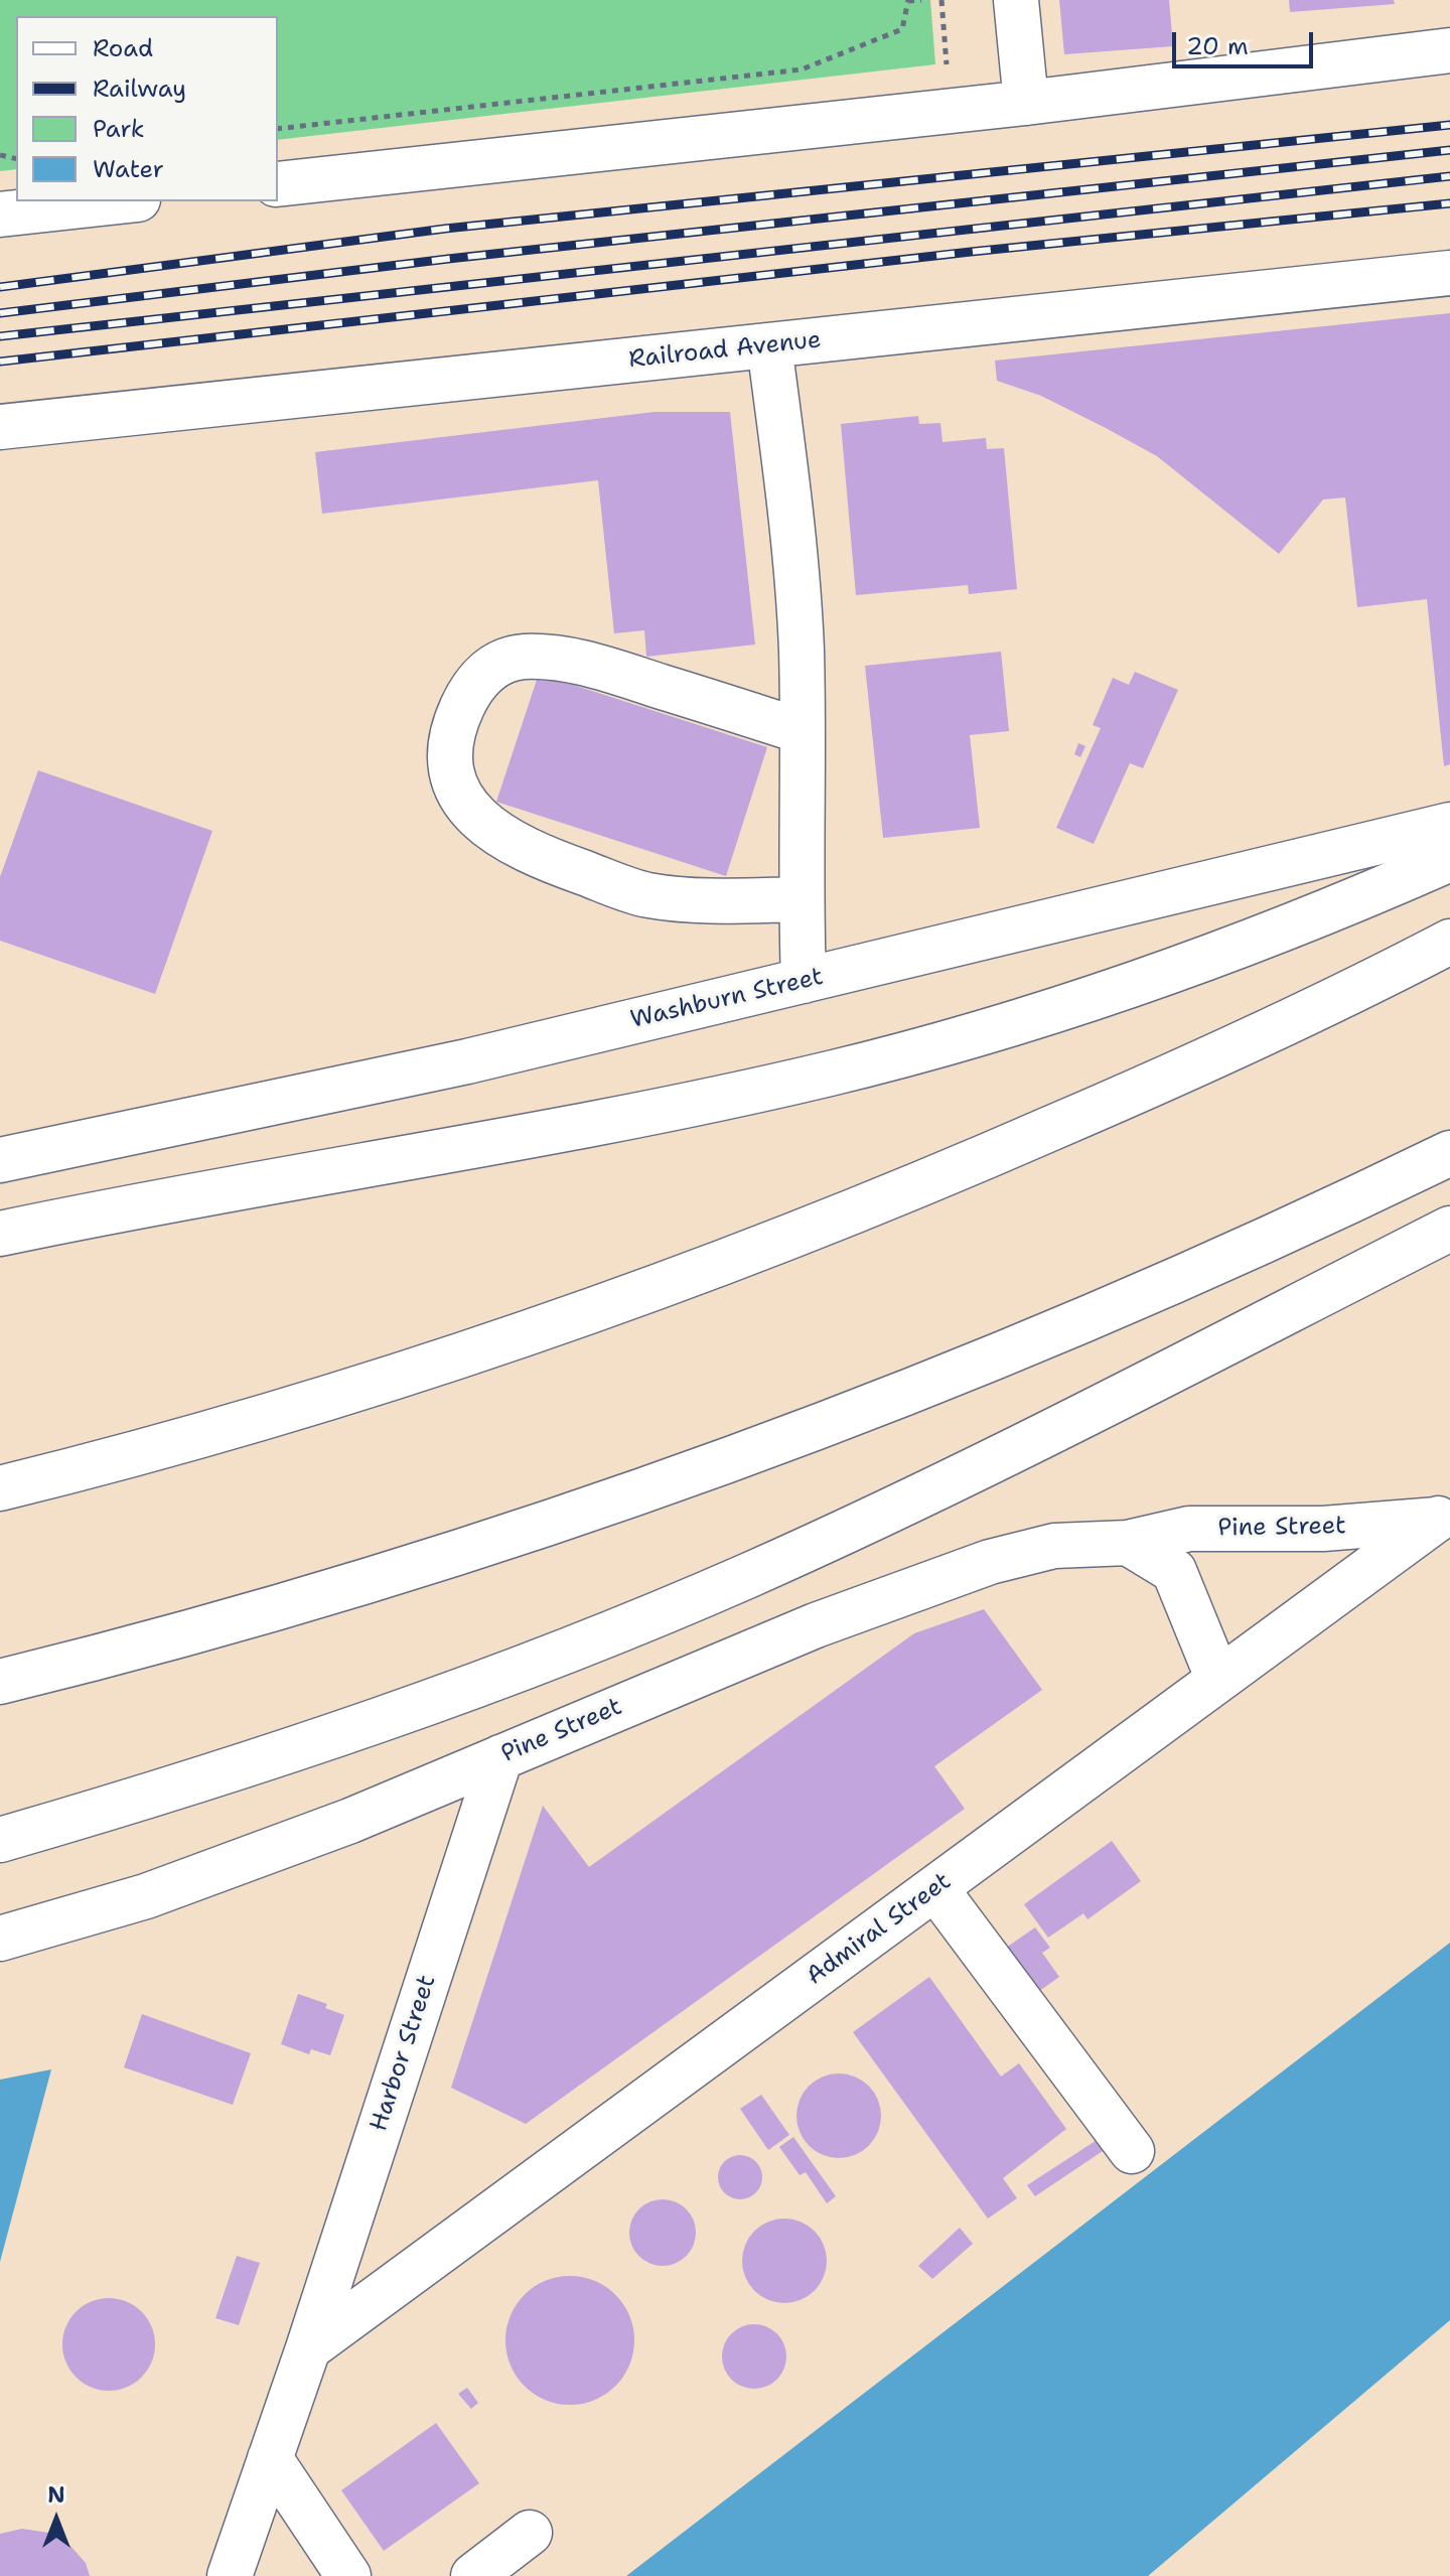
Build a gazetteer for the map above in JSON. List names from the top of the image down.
{
  "streets": {
    "main road": [
      "Railroad Avenue",
      "Washburn Street",
      "Pine Street",
      "Admiral Street",
      "Harbor Street"
    ]
  },
  "crossings": [
    ["Pine Street", "Admiral Street"],
    ["Pine Street", "Harbor Street"],
    ["Admiral Street", "Harbor Street"]
  ],
  "legend": [
    "Road",
    "Railway",
    "Park",
    "Water"
  ],
  "scale_bar": "20 m",
  "north": "top"
}
